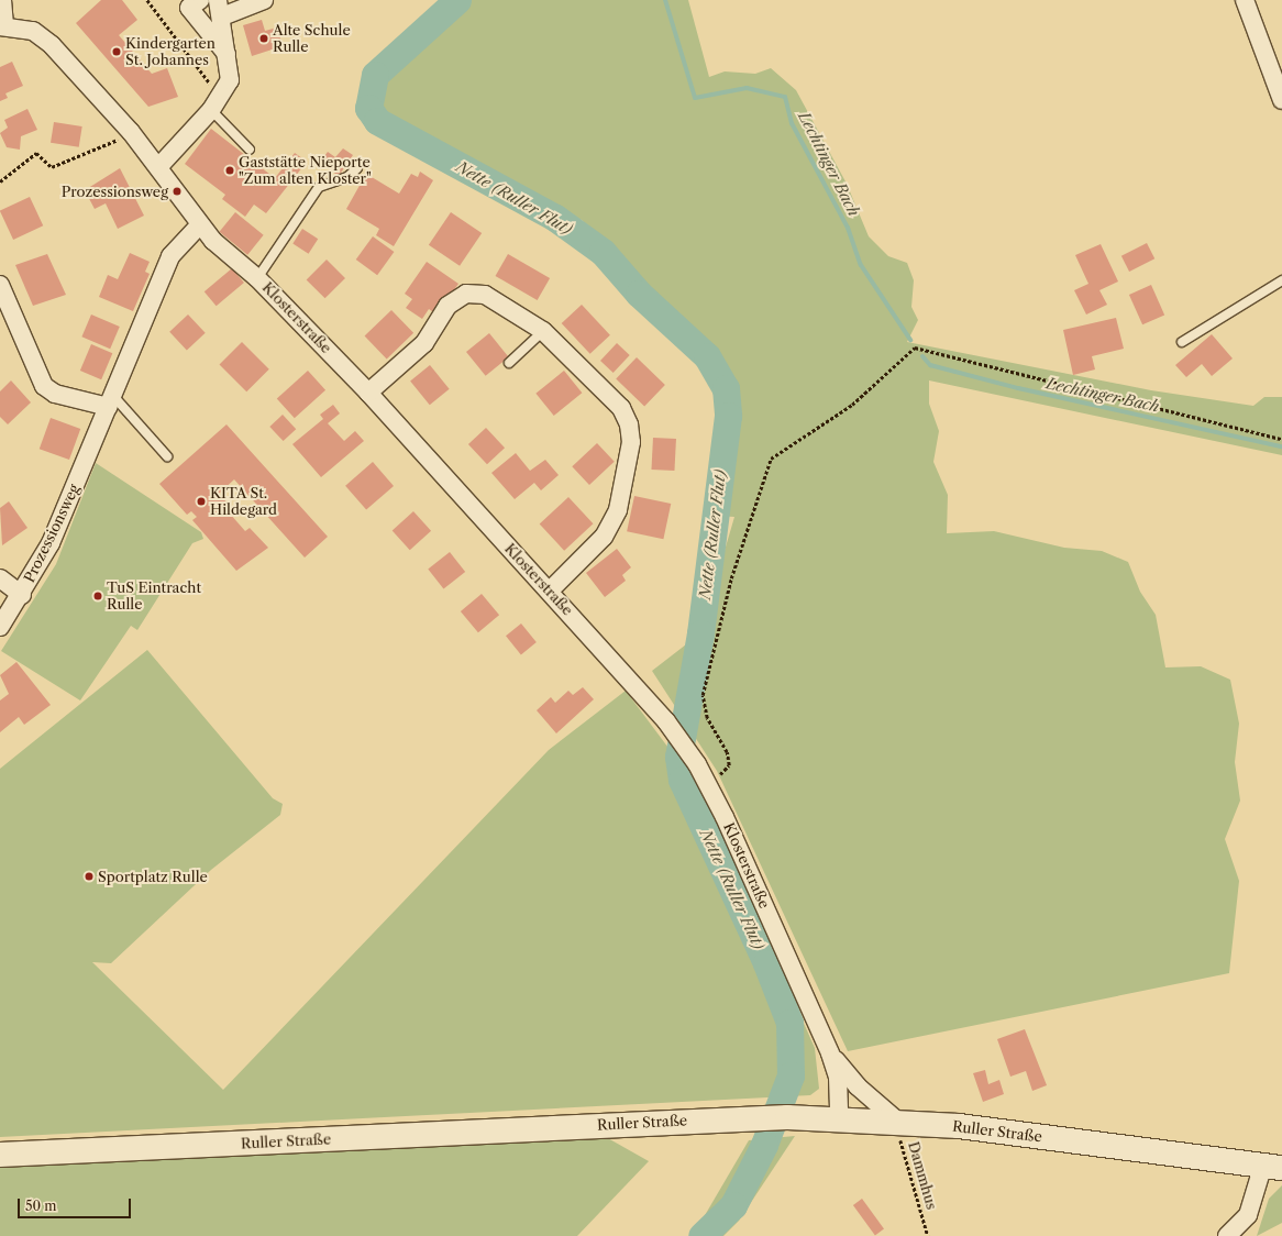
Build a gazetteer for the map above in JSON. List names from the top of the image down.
{
  "streets": {
    "main road": ["Ruller Straße"],
    "street": ["Klosterstraße", "Prozessionsweg"],
    "path": ["Dammhus"]
  },
  "crossings": [
    ["Klosterstraße", "Prozessionsweg"],
    ["Klosterstraße", "Ruller Straße"],
    ["Klosterstraße", "Dammhus"],
    ["Ruller Straße", "Dammhus"]
  ],
  "water": ["Lechtinger Bach", "Nette (Ruller Flut)"],
  "places": [
    "Alte Schule Rulle",
    "Kindergarten St. Johannes",
    "Gaststätte Nieporte \"Zum alten Kloster\"",
    "Prozessionsweg",
    "KITA St. Hildegard",
    "TuS Eintracht Rulle",
    "Sportplatz Rulle"
  ],
  "scale_bar": "50 m"
}
